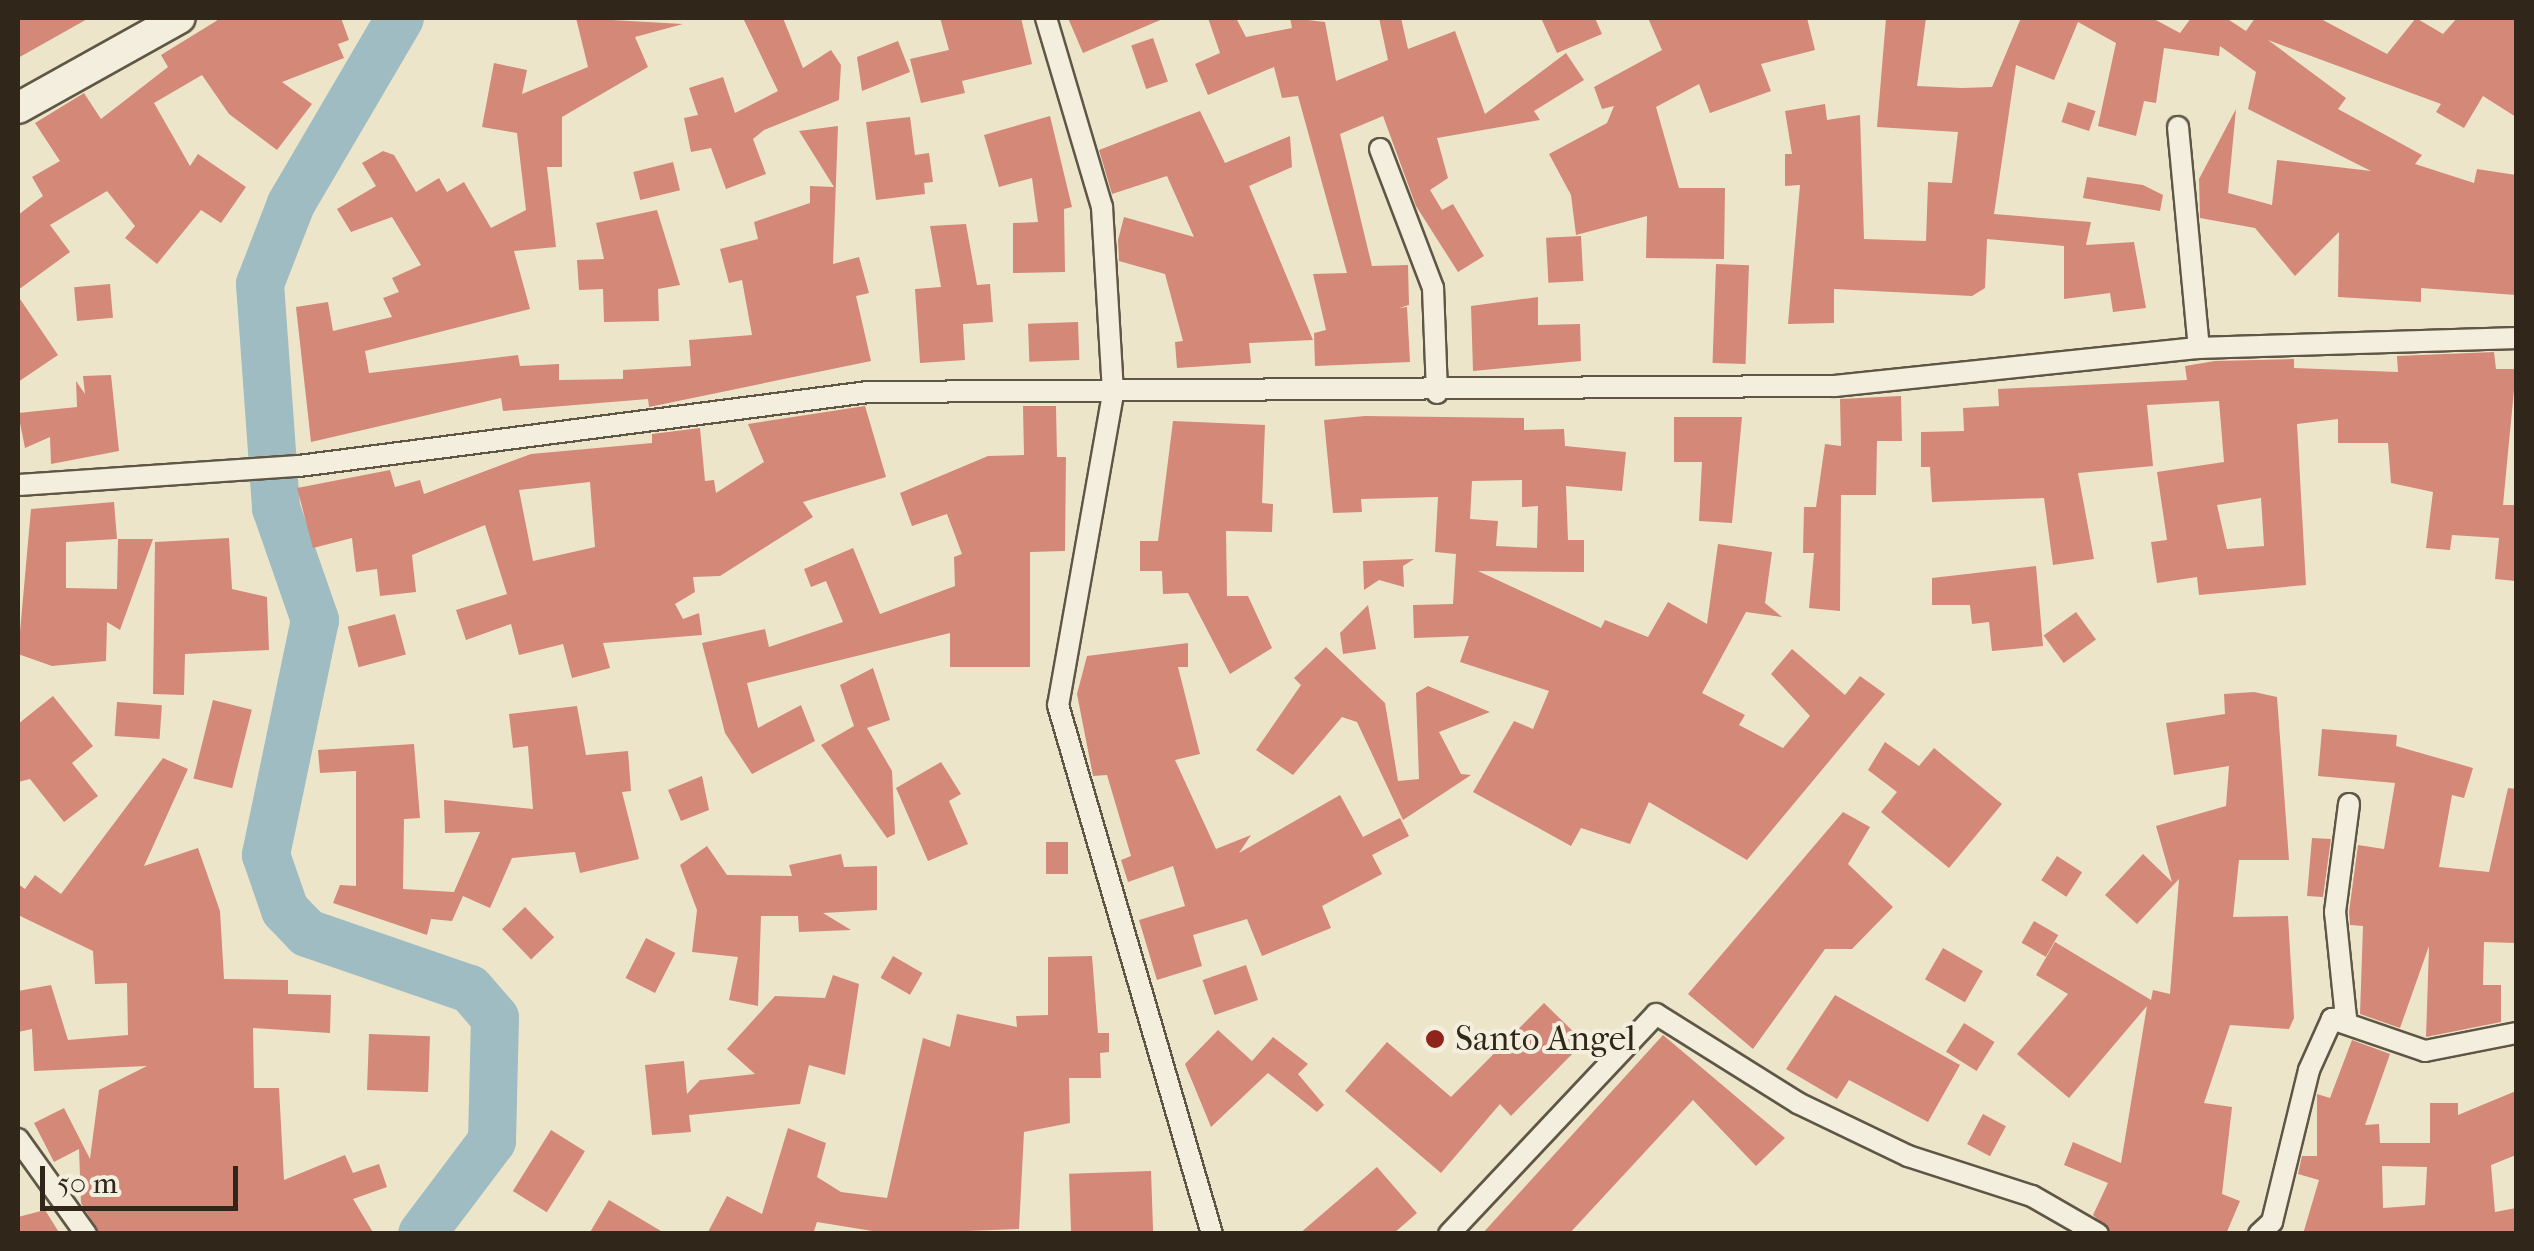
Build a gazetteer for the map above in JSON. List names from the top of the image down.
{
  "places": ["Santo Angel"],
  "scale_bar": "50 m"
}
